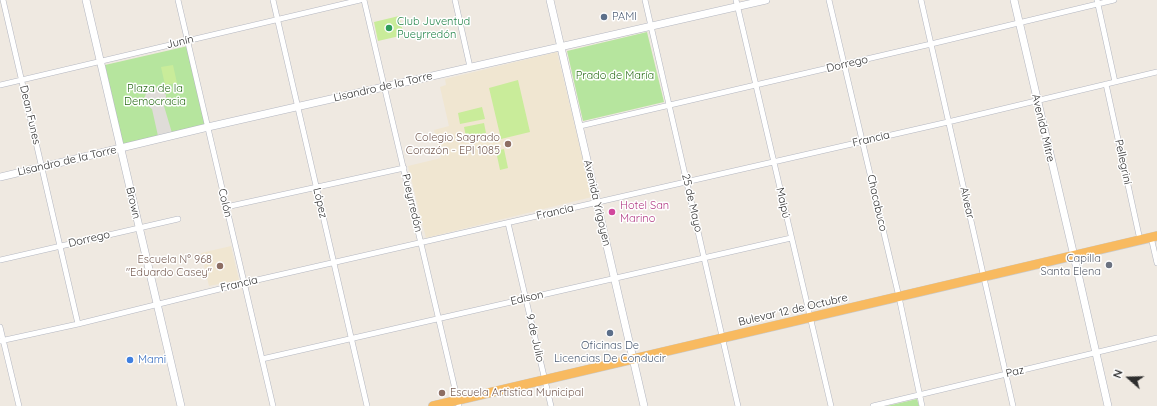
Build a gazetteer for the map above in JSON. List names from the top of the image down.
{
  "streets": {
    "highway": ["Bulevar 12 de Octubre"],
    "main road": [
      "Lisandro de la Torre",
      "Avenida Mitre",
      "Brown",
      "Avenida Yrigoyen"
    ],
    "street": [
      "Junín",
      "Dorrego",
      "Dean Funes",
      "Francia",
      "Pellegrini",
      "Colón",
      "López",
      "Pueyrredón",
      "25 de Mayo",
      "Maipú",
      "Chacabuco",
      "Alvear",
      "Edison",
      "9 de Julio",
      "Paz"
    ]
  },
  "crossings": [
    ["Junín", "Dean Funes"],
    ["Junín", "Brown"],
    ["Junín", "Colón"],
    ["Junín", "López"],
    ["Dorrego", "Dean Funes"],
    ["Dorrego", "Avenida Mitre"],
    ["Dorrego", "Brown"],
    ["Dorrego", "Avenida Yrigoyen"],
    ["Dorrego", "25 de Mayo"],
    ["Dorrego", "Maipú"],
    ["Dorrego", "Chacabuco"],
    ["Dorrego", "Alvear"],
    ["Lisandro de la Torre", "Dean Funes"],
    ["Lisandro de la Torre", "Brown"],
    ["Lisandro de la Torre", "Colón"],
    ["Lisandro de la Torre", "López"],
    ["Lisandro de la Torre", "Pueyrredón"],
    ["Lisandro de la Torre", "Avenida Yrigoyen"],
    ["Lisandro de la Torre", "25 de Mayo"],
    ["Lisandro de la Torre", "Maipú"],
    ["Dean Funes", "Francia"],
    ["Avenida Mitre", "Francia"],
    ["Avenida Mitre", "Bulevar 12 de Octubre"],
    ["Avenida Mitre", "Paz"],
    ["Francia", "Pellegrini"],
    ["Francia", "Brown"],
    ["Francia", "Colón"],
    ["Francia", "López"],
    ["Francia", "Pueyrredón"],
    ["Francia", "Avenida Yrigoyen"],
    ["Francia", "25 de Mayo"],
    ["Francia", "Maipú"],
    ["Francia", "Chacabuco"],
    ["Francia", "Alvear"],
    ["Francia", "9 de Julio"],
    ["Pellegrini", "Bulevar 12 de Octubre"],
    ["Colón", "Edison"],
    ["López", "Edison"],
    ["Pueyrredón", "Edison"],
    ["Pueyrredón", "Bulevar 12 de Octubre"],
    ["Avenida Yrigoyen", "Edison"],
    ["Avenida Yrigoyen", "Bulevar 12 de Octubre"],
    ["25 de Mayo", "Edison"],
    ["25 de Mayo", "Bulevar 12 de Octubre"],
    ["Maipú", "Edison"],
    ["Maipú", "Bulevar 12 de Octubre"],
    ["Chacabuco", "Bulevar 12 de Octubre"],
    ["Chacabuco", "Paz"],
    ["Alvear", "Bulevar 12 de Octubre"],
    ["Alvear", "Paz"],
    ["Edison", "9 de Julio"],
    ["Bulevar 12 de Octubre", "9 de Julio"]
  ],
  "parks": ["Prado de María", "Plaza de la Democracia"],
  "places": [
    "PAMI",
    "Club Juventud Pueyrredón",
    "Colegio Sagrado Corazón - EPI 1085",
    "Hotel San Marino",
    "Capilla Santa Elena",
    "Escuela N° 968 \"Eduardo Casey\"",
    "Oficinas De Licencias De Conducir",
    "Mami",
    "Escuela Artistica Municipal"
  ],
  "north": "left"
}
